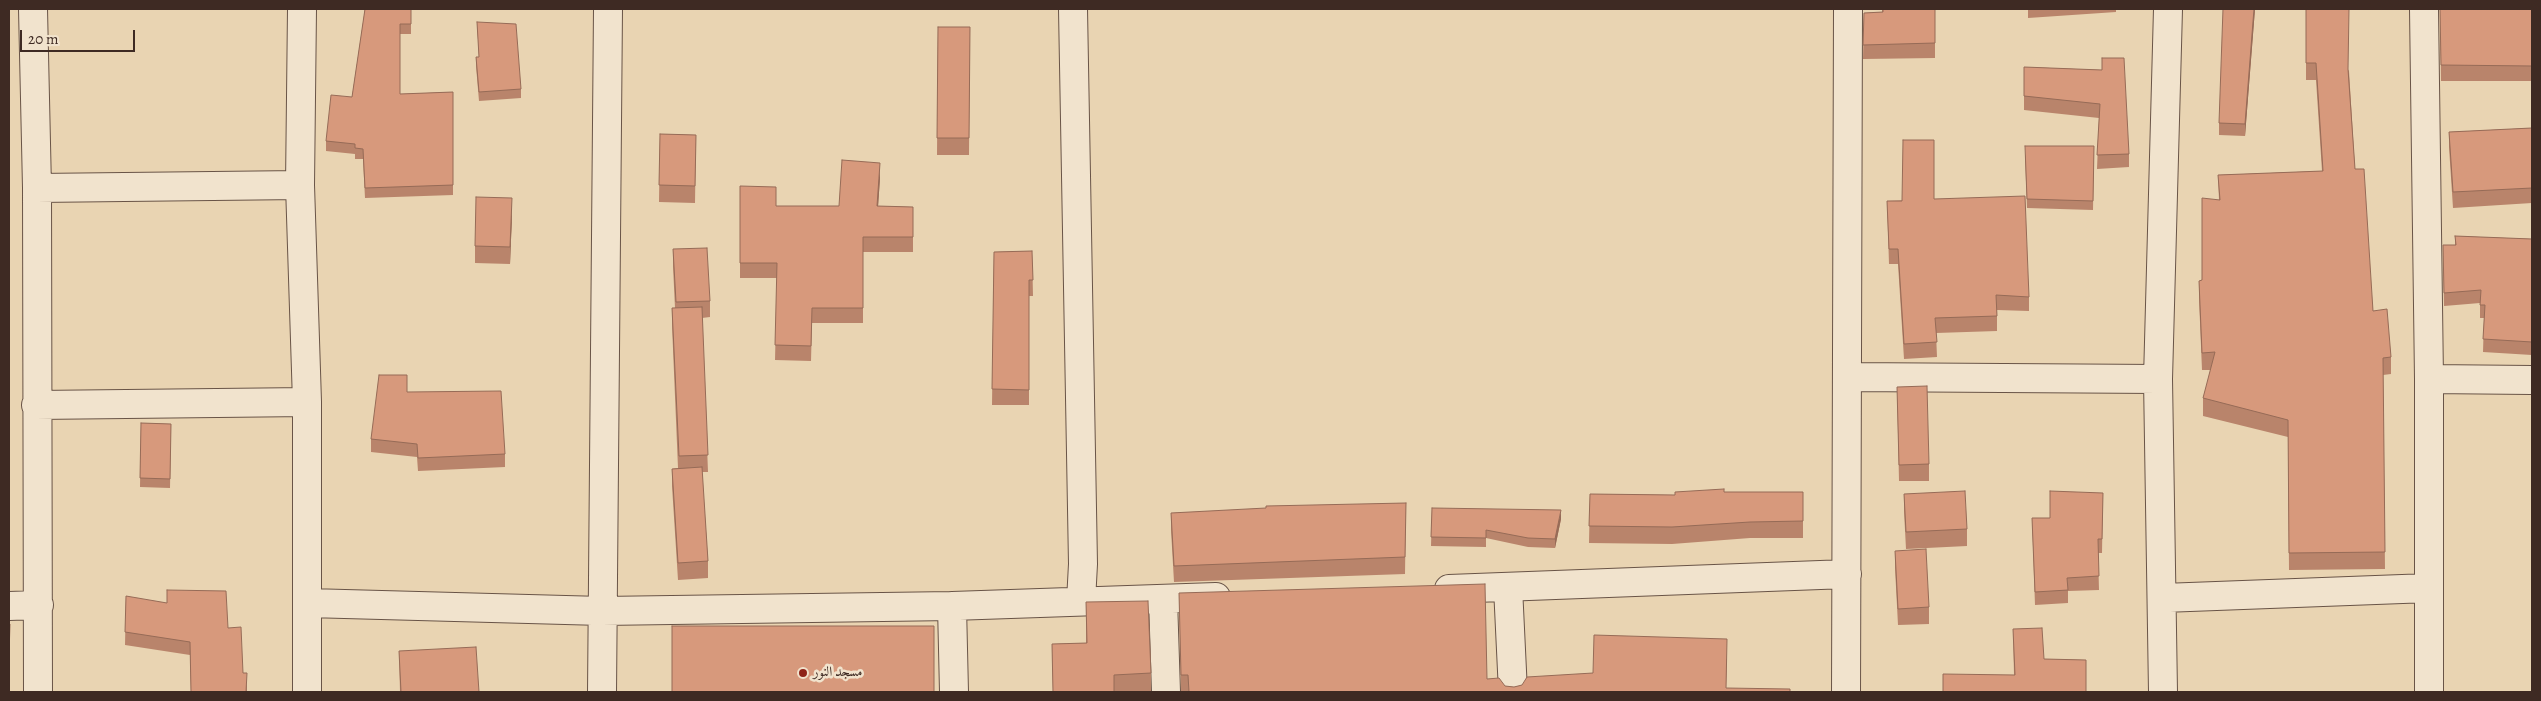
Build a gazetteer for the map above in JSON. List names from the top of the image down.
{
  "places": ["مسجد النور"],
  "scale_bar": "20 m"
}
